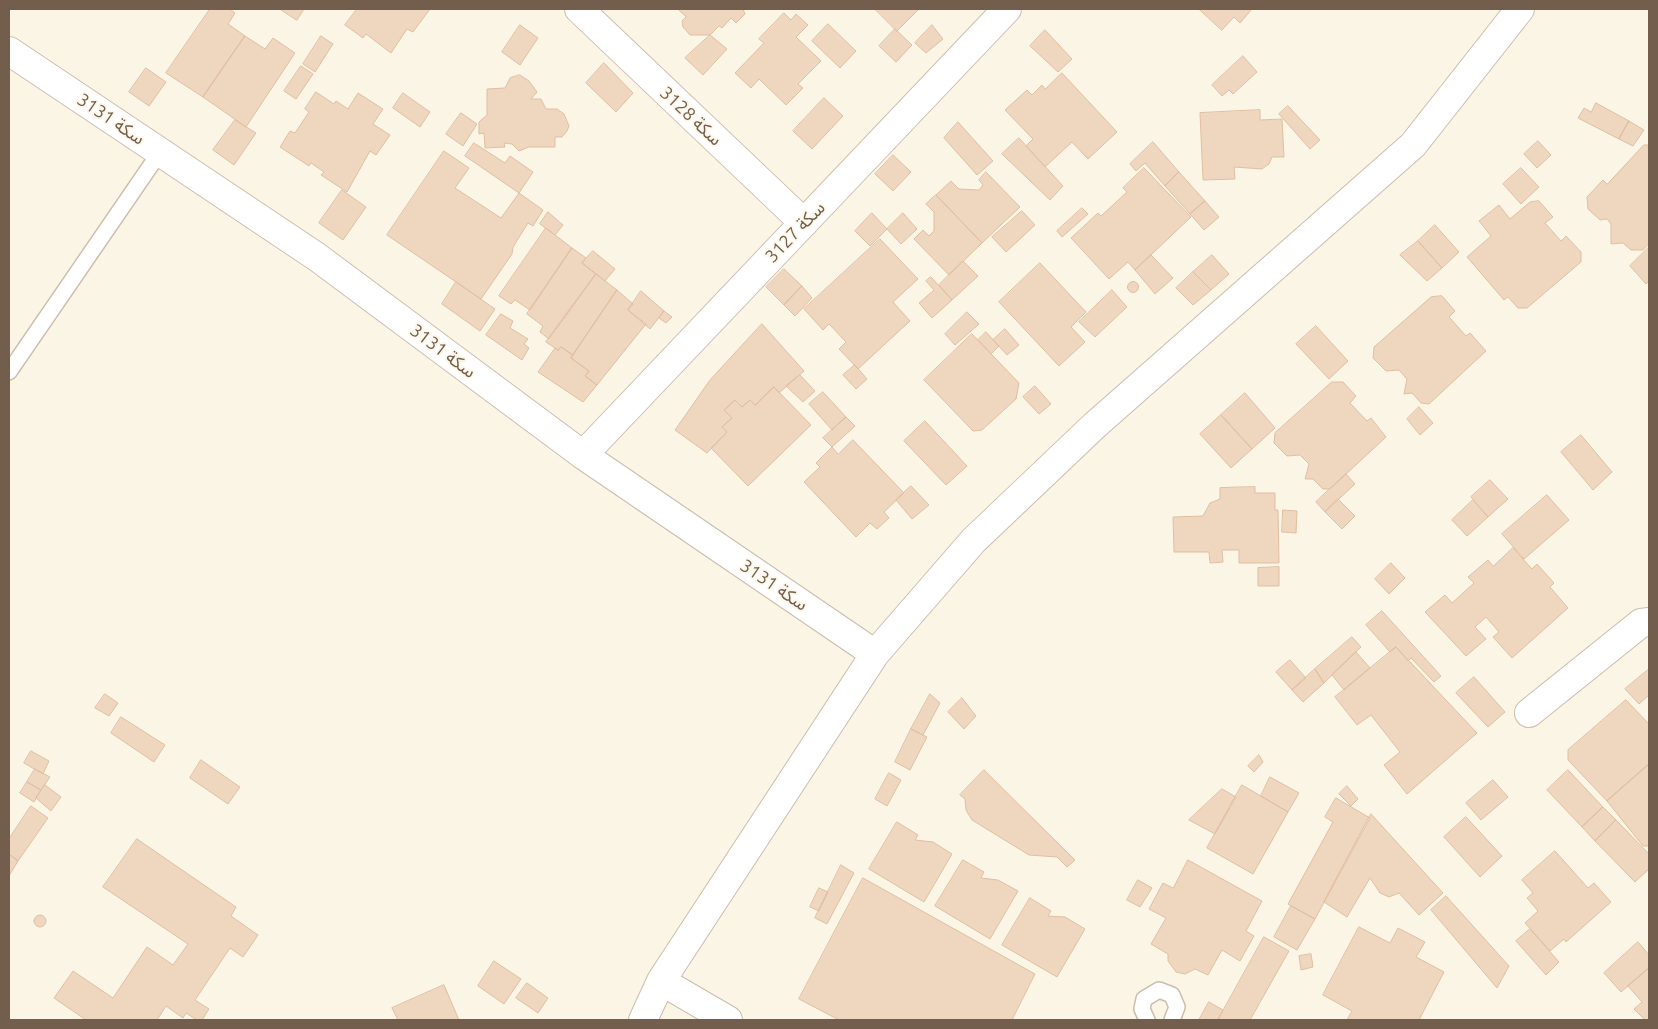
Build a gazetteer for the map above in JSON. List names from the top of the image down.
{
  "streets": {
    "street": ["سكة 3128", "سكة 3131", "سكة 3127"]
  },
  "crossings": [
    ["سكة 3128", "سكة 3127"],
    ["سكة 3131", "سكة 3127"]
  ]
}
